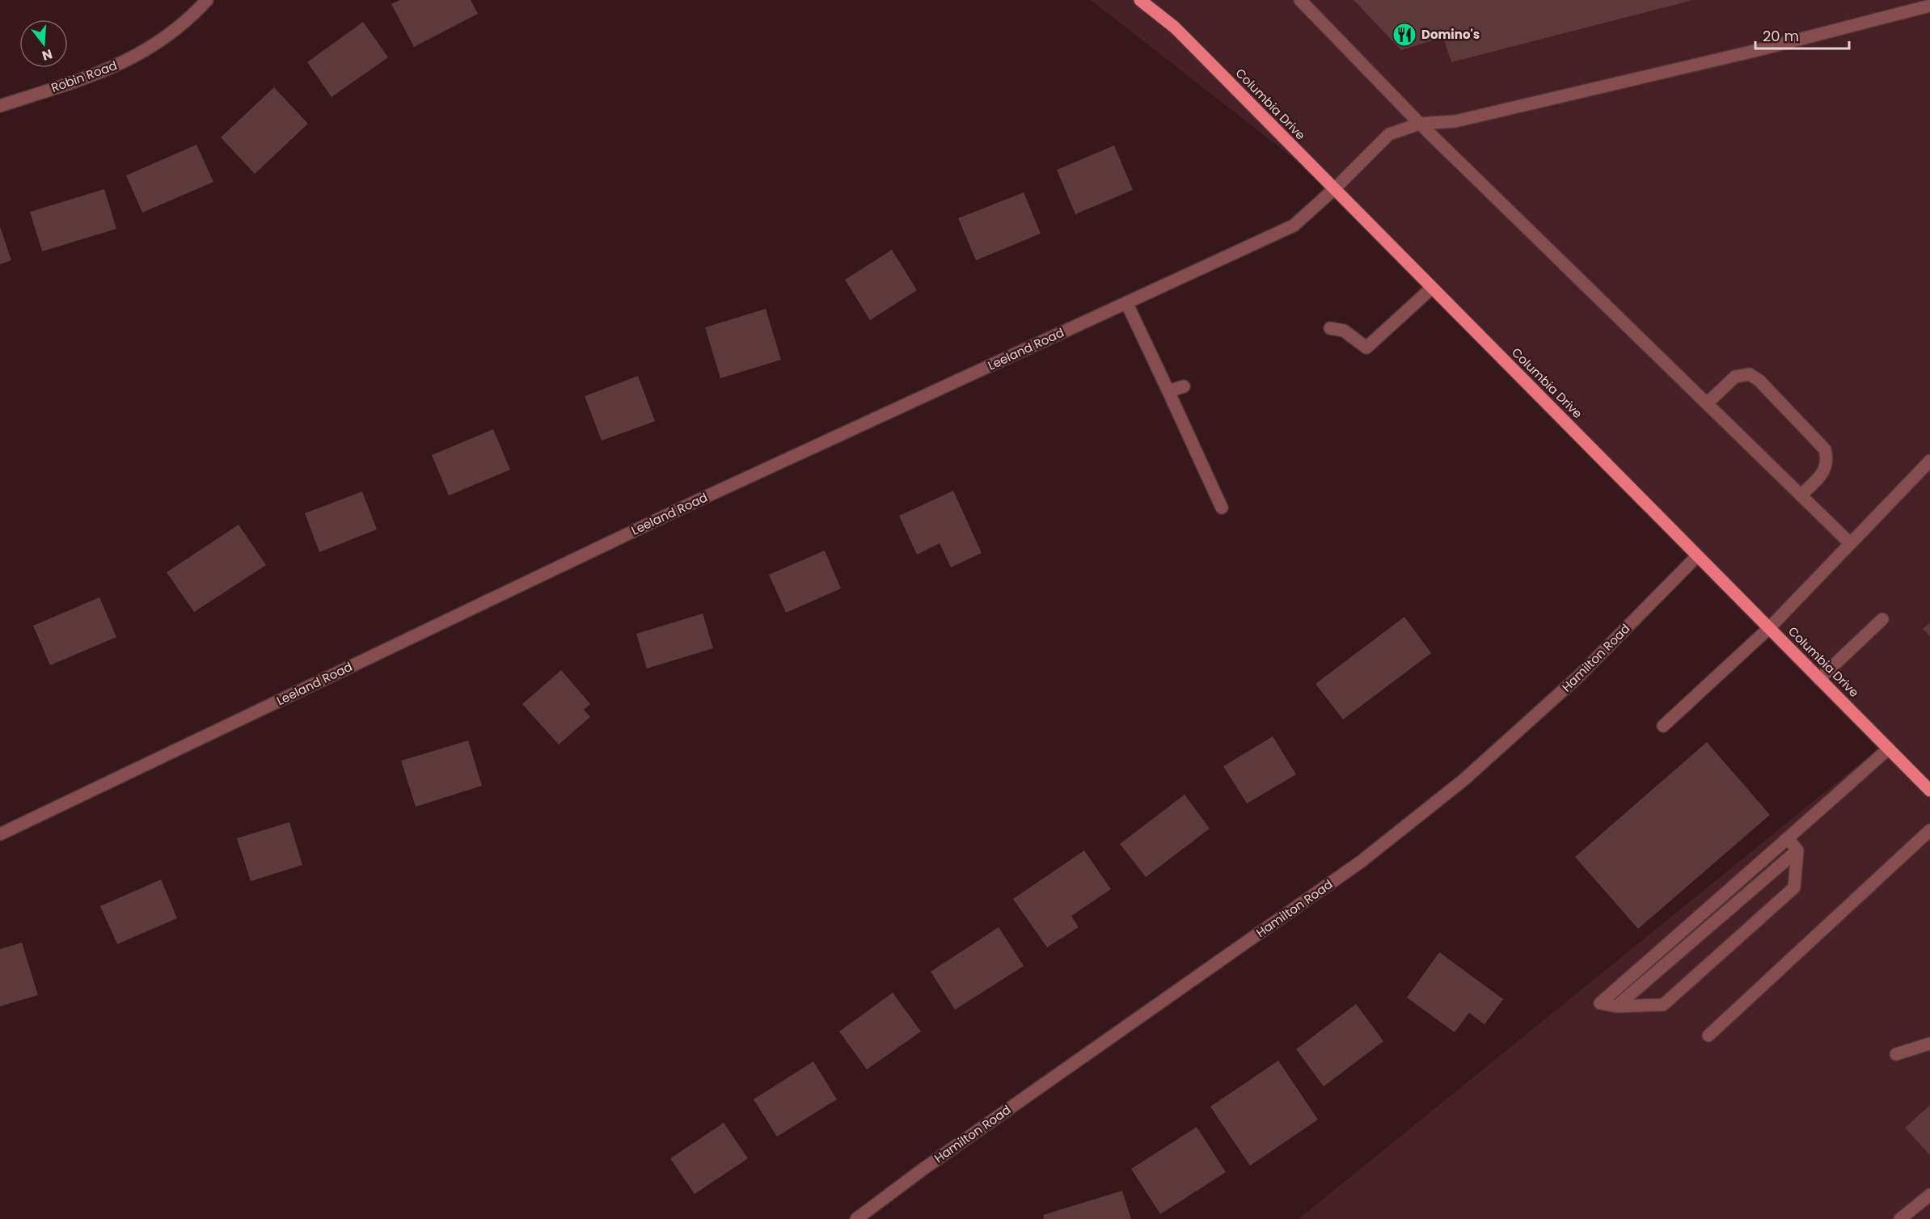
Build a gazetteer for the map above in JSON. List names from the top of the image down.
{
  "streets": {
    "main road": ["Columbia Drive"],
    "street": ["Robin Road", "Leeland Road", "Hamilton Road"]
  },
  "crossings": [
    ["Columbia Drive", "Leeland Road"],
    ["Columbia Drive", "Hamilton Road"]
  ],
  "places": {
    "restaurant": ["Domino's"]
  },
  "scale_bar": "20 m",
  "north": "bottom"
}
